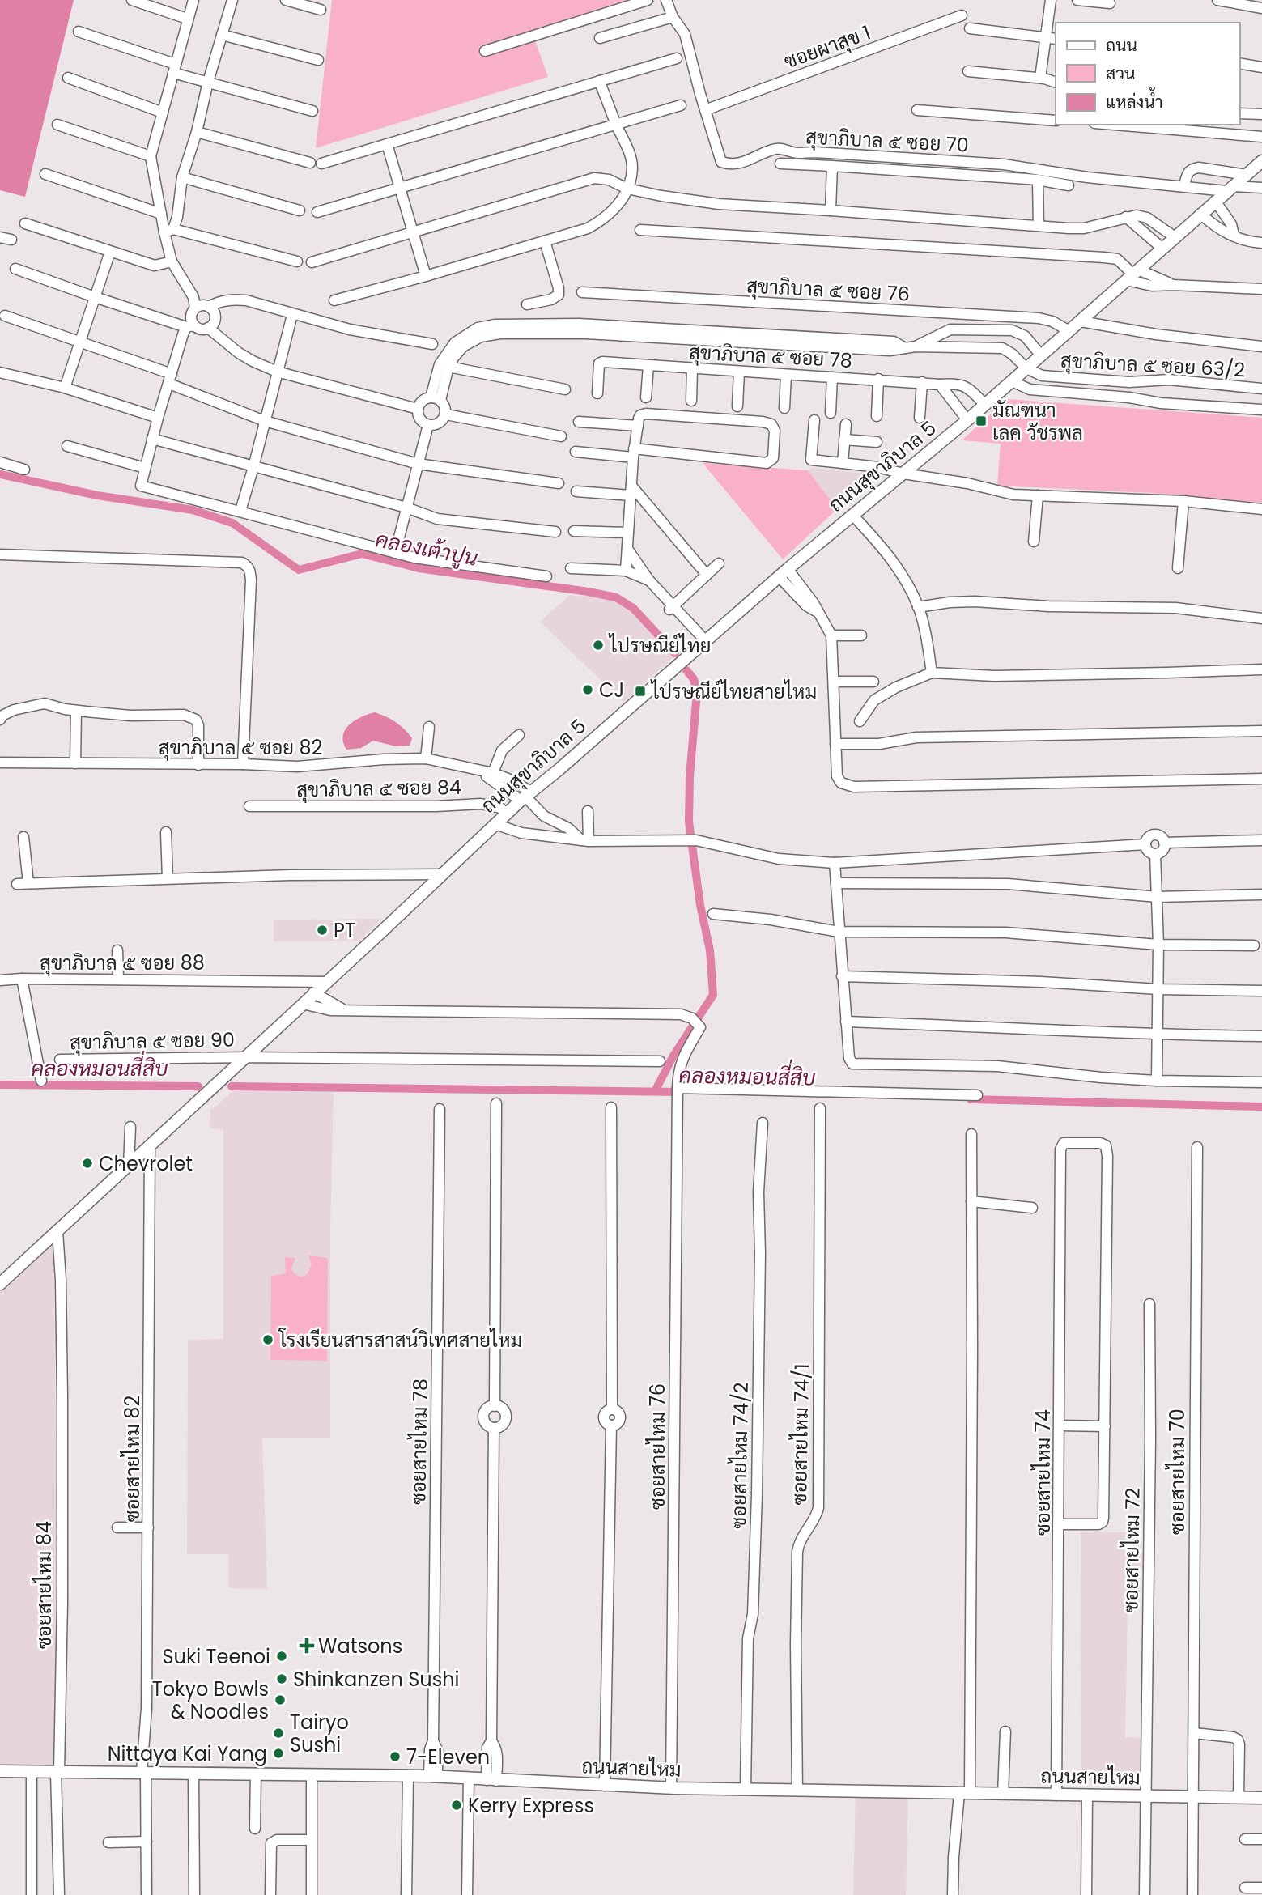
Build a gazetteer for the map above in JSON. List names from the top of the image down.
{
  "streets": {
    "main road": ["ถนนสุขาภิบาล 5", "ถนนสายไหม"],
    "street": [
      "ซอยผาสุข 1",
      "สุขาภิบาล ๕ ซอย 70",
      "สุขาภิบาล ๕ ซอย 76",
      "สุขาภิบาล ๕ ซอย 78",
      "สุขาภิบาล ๕ ซอย 63/2",
      "สุขาภิบาล ๕ ซอย 82",
      "สุขาภิบาล ๕ ซอย 84",
      "สุขาภิบาล ๕ ซอย 88",
      "สุขาภิบาล ๕ ซอย 90",
      "ซอยสายไหม 74/1",
      "ซอยสายไหม 78",
      "ซอยสายไหม 76",
      "ซอยสายไหม 74/2",
      "ซอยสายไหม 82",
      "ซอยสายไหม 70",
      "ซอยสายไหม 74",
      "ซอยสายไหม 72",
      "ซอยสายไหม 84"
    ]
  },
  "crossings": [
    ["ซอยผาสุข 1", "สุขาภิบาล ๕ ซอย 70"],
    ["สุขาภิบาล ๕ ซอย 70", "ถนนสุขาภิบาล 5"],
    ["สุขาภิบาล ๕ ซอย 76", "ถนนสุขาภิบาล 5"],
    ["สุขาภิบาล ๕ ซอย 78", "ถนนสุขาภิบาล 5"],
    ["ถนนสุขาภิบาล 5", "สุขาภิบาล ๕ ซอย 82"],
    ["ถนนสุขาภิบาล 5", "สุขาภิบาล ๕ ซอย 84"],
    ["ถนนสุขาภิบาล 5", "สุขาภิบาล ๕ ซอย 88"],
    ["ถนนสุขาภิบาล 5", "สุขาภิบาล ๕ ซอย 90"],
    ["ถนนสุขาภิบาล 5", "ซอยสายไหม 82"],
    ["ถนนสุขาภิบาล 5", "ซอยสายไหม 84"],
    ["ซอยสายไหม 74/1", "ถนนสายไหม"],
    ["ซอยสายไหม 78", "ถนนสายไหม"],
    ["ซอยสายไหม 76", "ถนนสายไหม"],
    ["ซอยสายไหม 74/2", "ถนนสายไหม"],
    ["ซอยสายไหม 82", "ถนนสายไหม"],
    ["ซอยสายไหม 70", "ถนนสายไหม"],
    ["ซอยสายไหม 74", "ถนนสายไหม"],
    ["ซอยสายไหม 72", "ถนนสายไหม"],
    ["ซอยสายไหม 84", "ถนนสายไหม"]
  ],
  "water": ["คลองเต้าปูน", "คลองหมอนสี่สิบ"],
  "places": {
    "transit": ["มัณฑนา เลค วัชรพล", "ไปรษณีย์ไทยสายไหม"],
    "other": [
      "ไปรษณีย์ไทย",
      "CJ",
      "PT",
      "Chevrolet",
      "โรงเรียนสารสาสน์วิเทศสายไหม",
      "Suki Teenoi",
      "Shinkanzen Sushi",
      "Tokyo Bowls & Noodles",
      "Tairyo Sushi",
      "Nittaya Kai Yang",
      "7-Eleven",
      "Kerry Express"
    ],
    "health": ["Watsons"]
  },
  "legend": ["ถนน", "สวน", "แหล่งน้ำ"]
}
